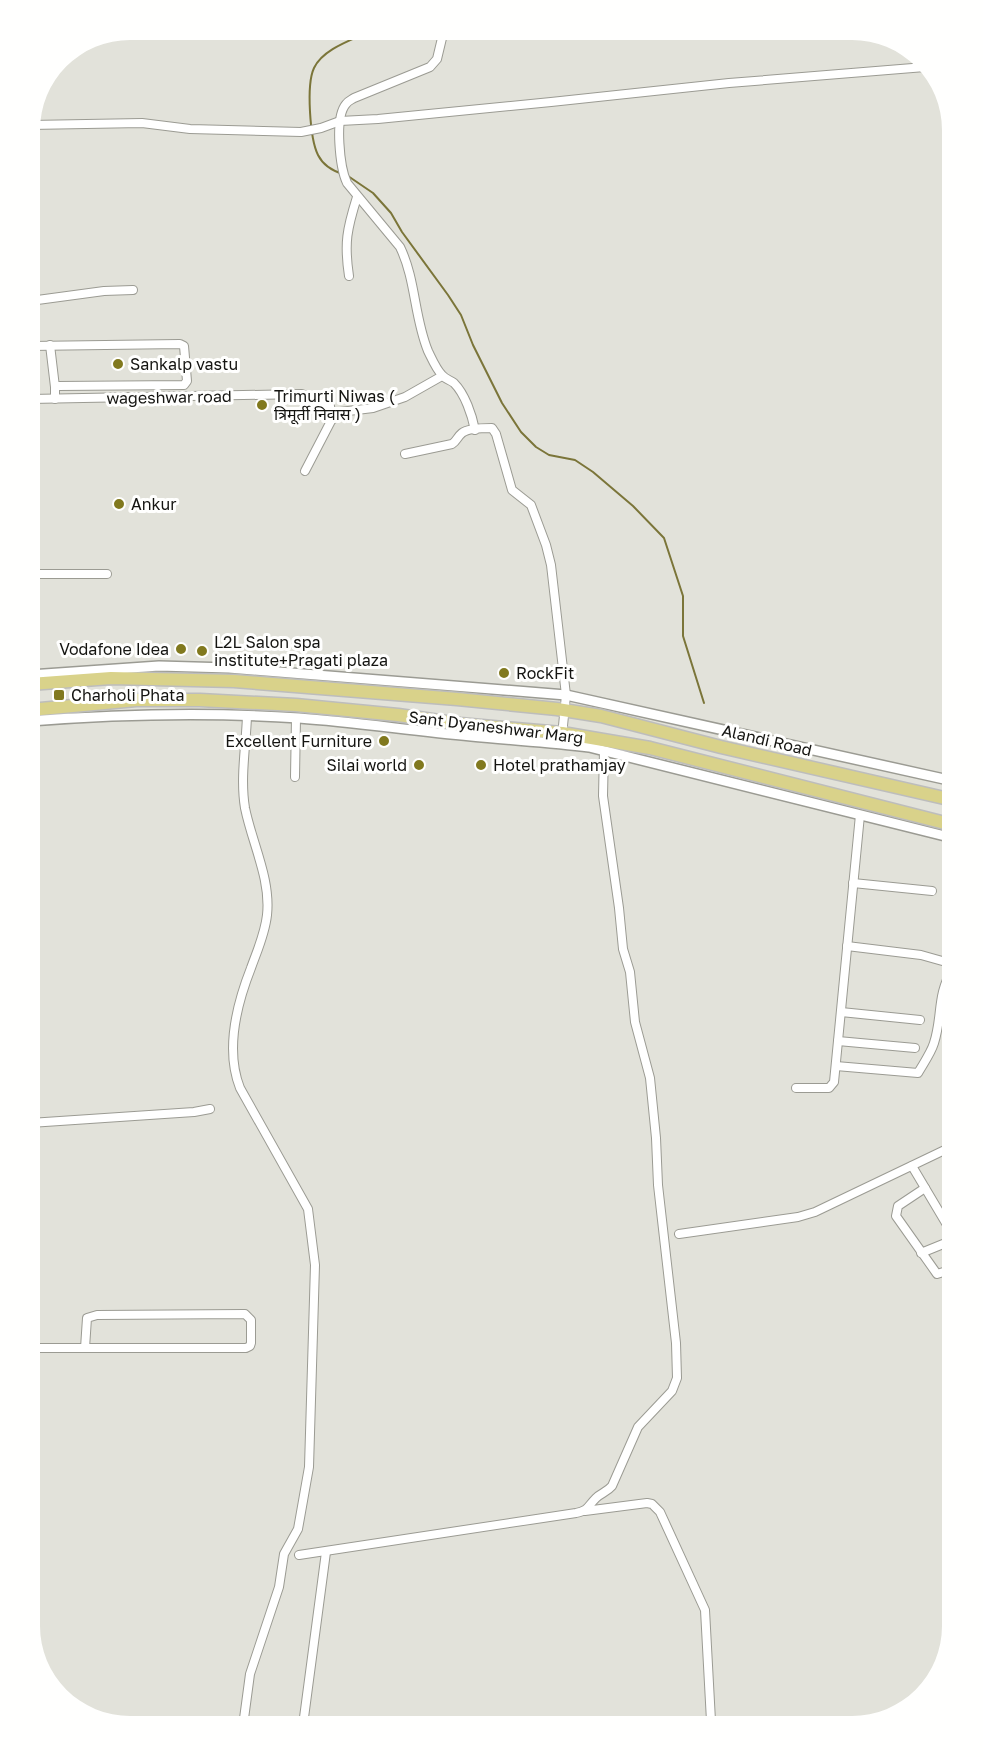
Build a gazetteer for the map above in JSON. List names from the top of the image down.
{
  "streets": {
    "main road": ["Sant Dyaneshwar Marg"],
    "street": ["wageshwar road", "Alandi Road"]
  },
  "places": {
    "other": [
      "Sankalp vastu",
      "Trimurti Niwas ( त्रिमूर्ती निवास )",
      "Ankur",
      "Vodafone Idea",
      "L2L Salon spa institute+Pragati plaza",
      "RockFit",
      "Excellent Furniture",
      "Silai world",
      "Hotel prathamjay"
    ],
    "transit": ["Charholi Phata"]
  }
}
